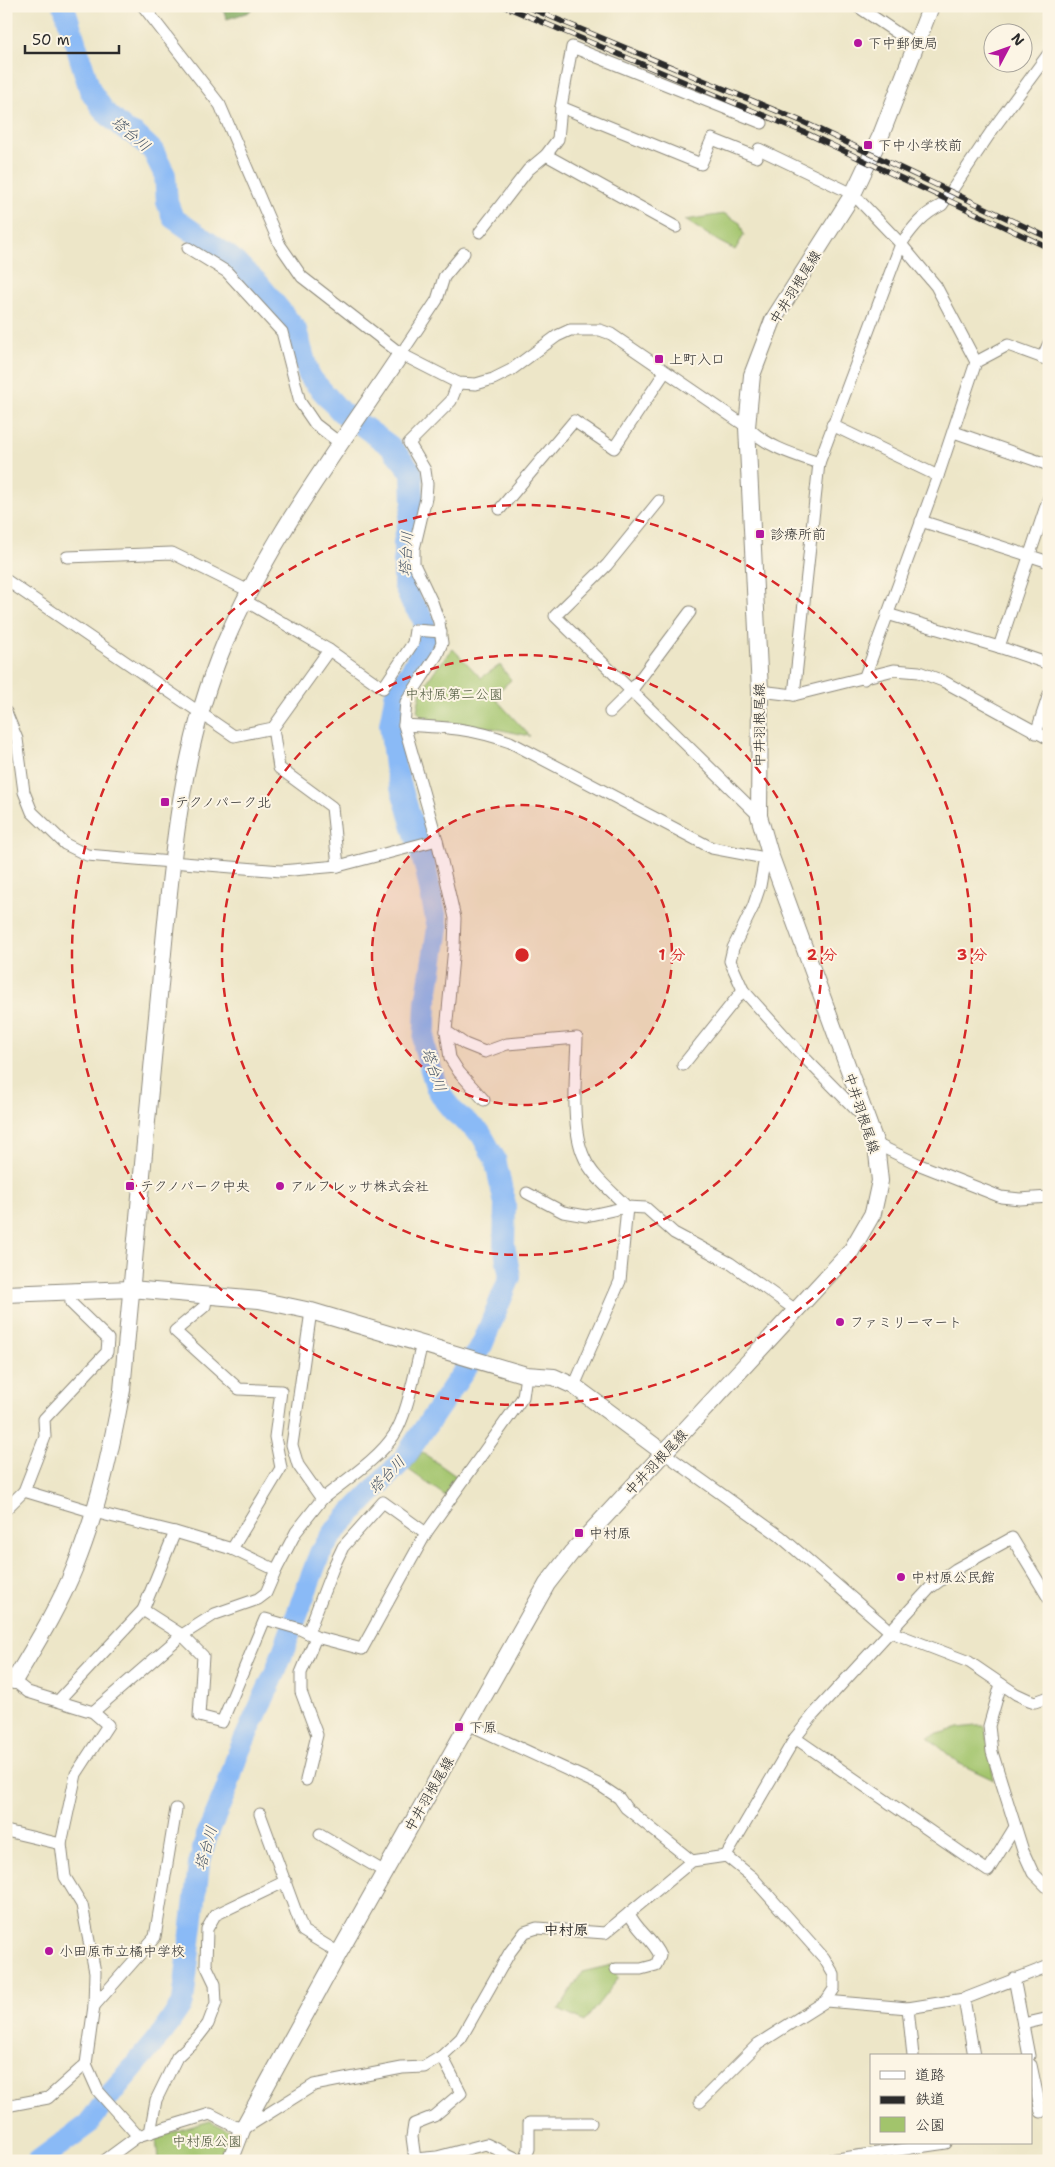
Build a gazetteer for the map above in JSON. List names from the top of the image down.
{
  "streets": {
    "main road": ["中井羽根尾線"]
  },
  "districts": ["中村原"],
  "water": ["塔台川"],
  "parks": ["中村原第二公園", "中村原公園"],
  "places": {
    "other": [
      "下中郵便局",
      "アルフレッサ株式会社",
      "ファミリーマート",
      "中村原公民館",
      "小田原市立橘中学校"
    ],
    "transit": [
      "下中小学校前",
      "上町入口",
      "診療所前",
      "テクノパーク北",
      "テクノパーク中央",
      "中村原",
      "下原"
    ]
  },
  "legend": ["道路", "鉄道", "公園"],
  "scale_bar": "50 m",
  "north": "top right",
  "rings": ["1 分", "2 分", "3 分"]
}
